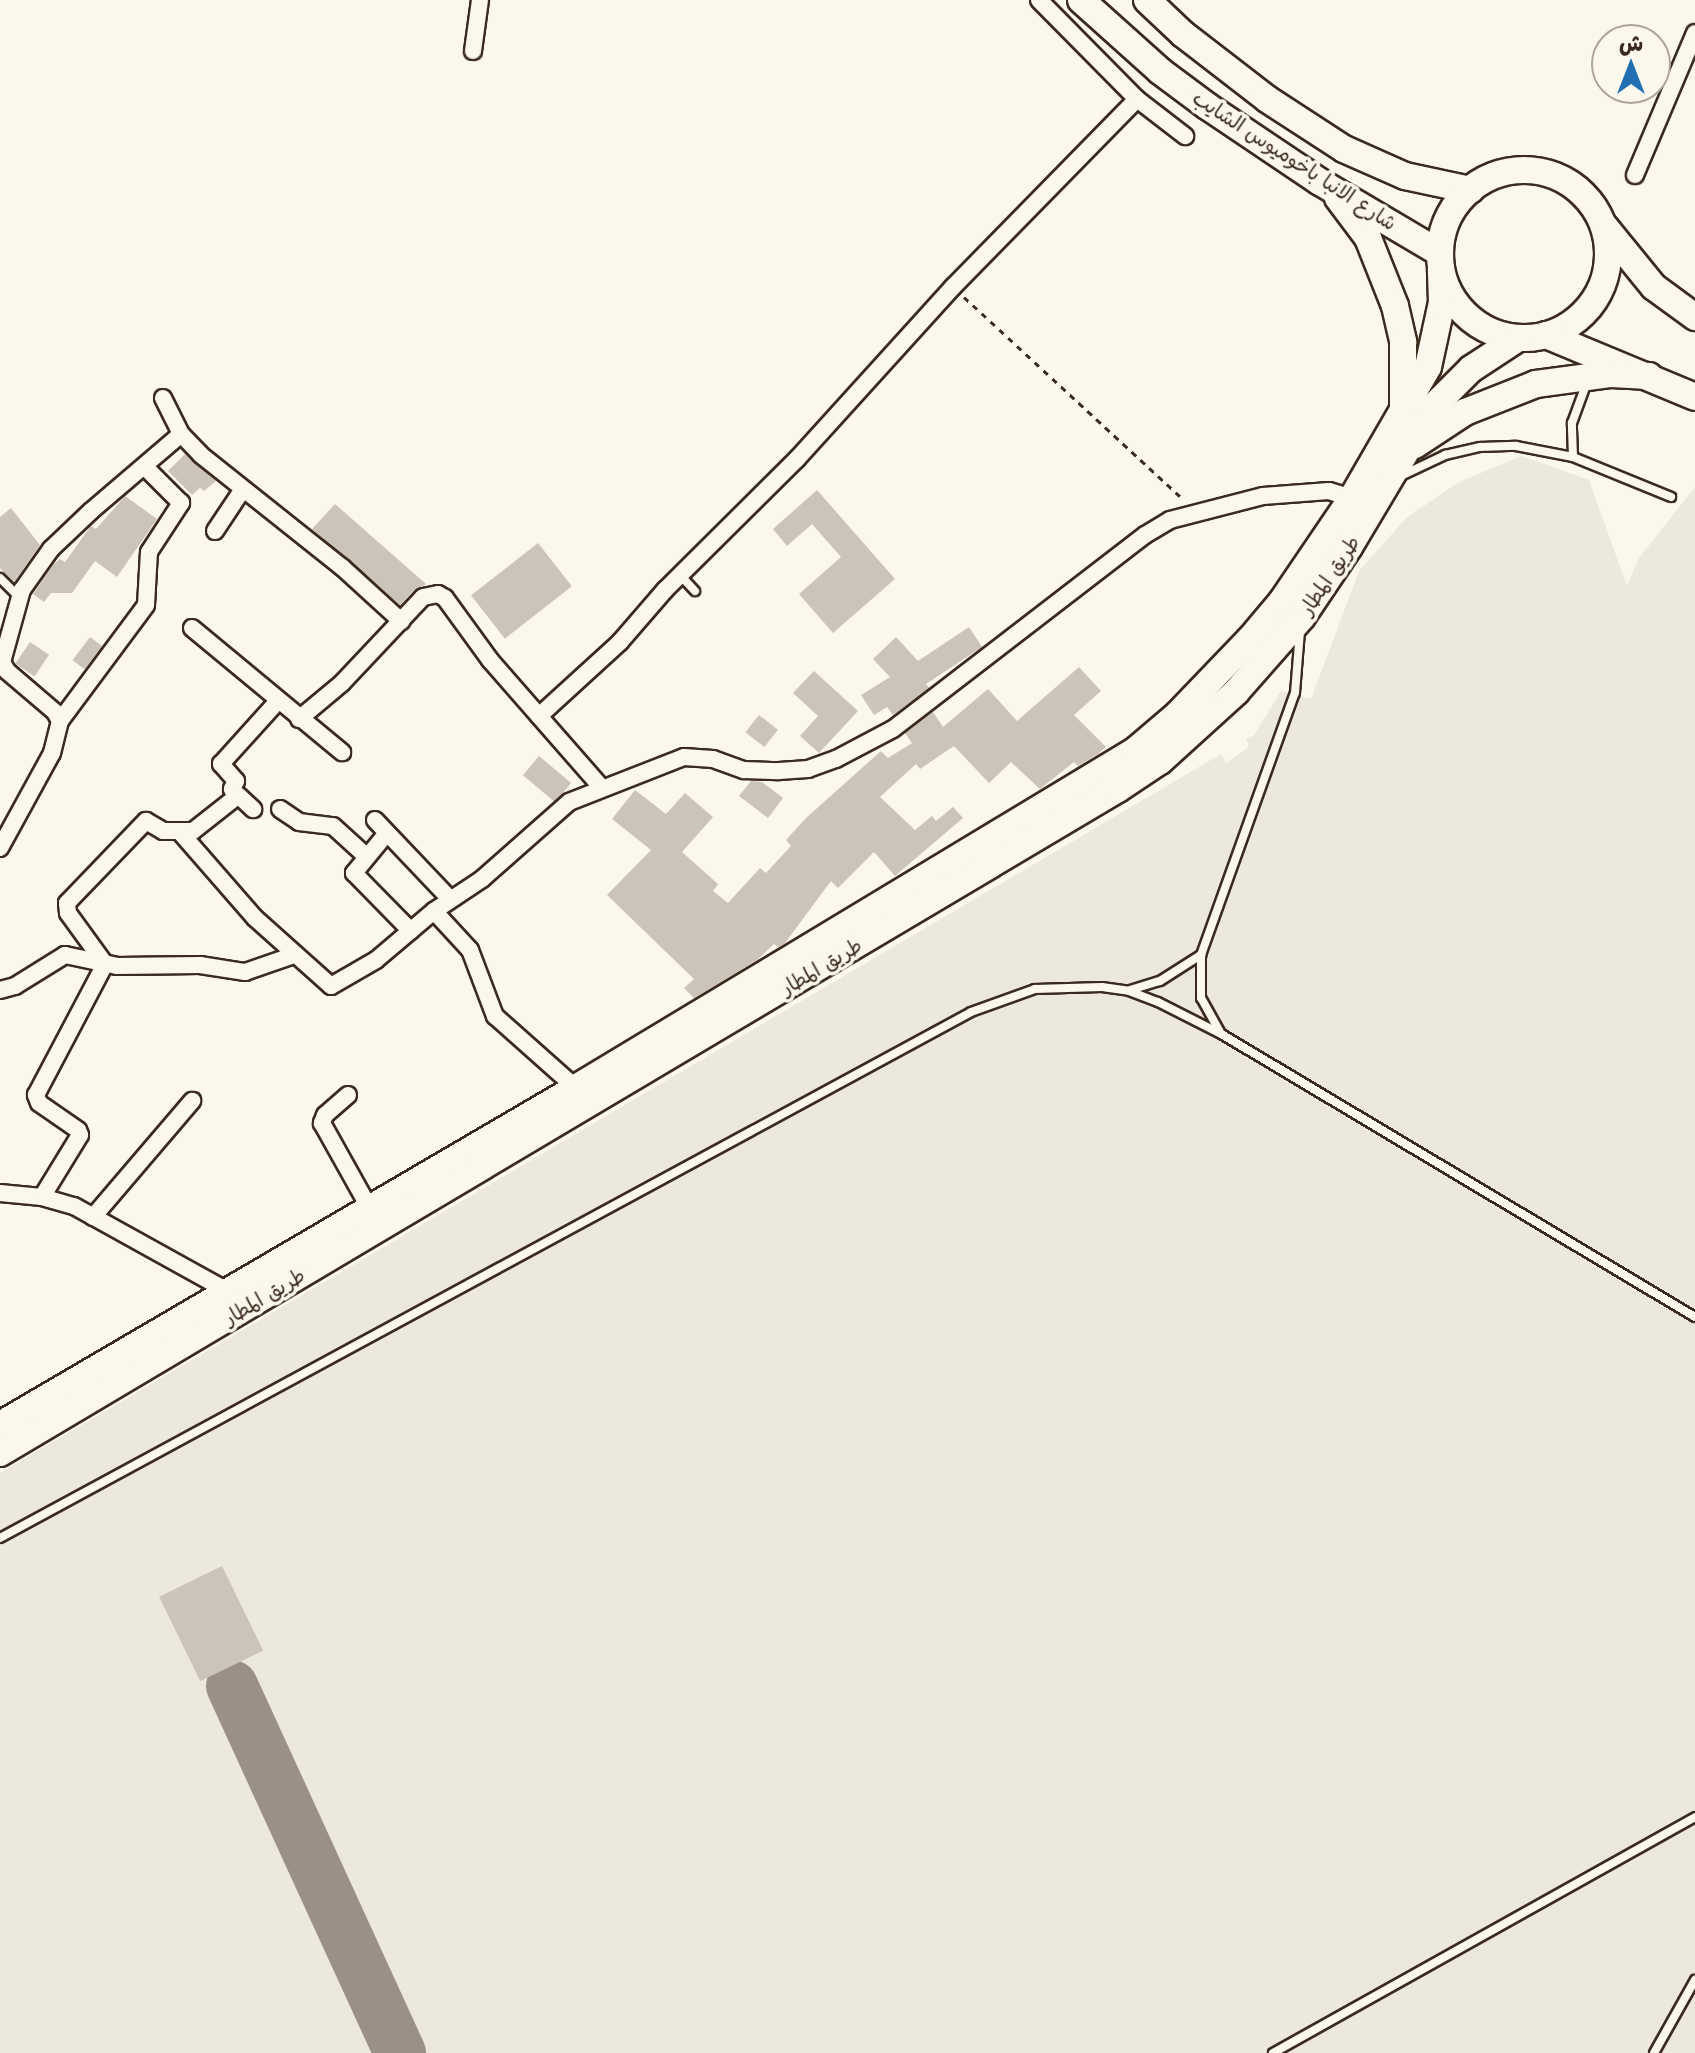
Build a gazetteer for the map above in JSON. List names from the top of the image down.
{
  "streets": {
    "main road": ["شارع الانبا باخوميوس الشايب", "طريق المطار"]
  },
  "crossings": [
    ["شارع الانبا باخوميوس الشايب", "طريق المطار"]
  ],
  "north": "top"
}
